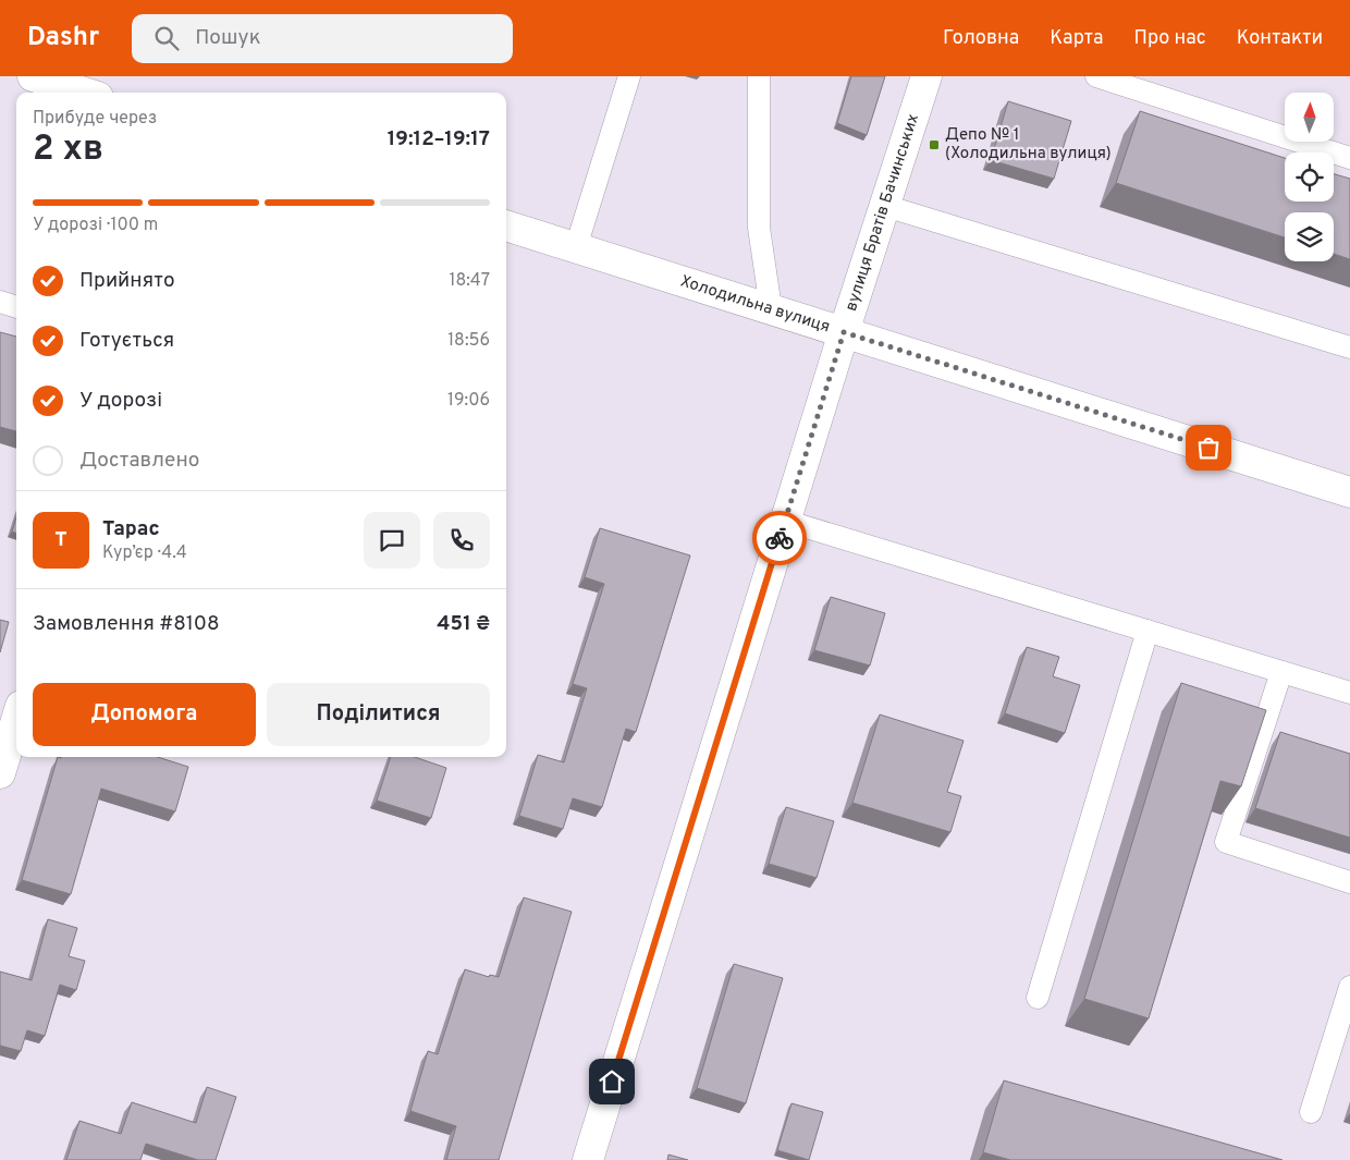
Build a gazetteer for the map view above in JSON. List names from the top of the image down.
{
  "streets": {
    "street": ["вулиця Братів Бачинських", "Холодильна вулиця"]
  },
  "crossings": [
    ["вулиця Братів Бачинських", "Холодильна вулиця"]
  ],
  "places": {
    "transit": ["Депо № 1 (Холодильна вулиця)"]
  },
  "north": "top",
  "page": {
    "header": "Dashr",
    "search": "Пошук",
    "nav": [
      "Головна",
      "Карта",
      "Про нас",
      "Контакти"
    ],
    "heading": ["2 хв", "Прибуде через", "19:12–19:17"],
    "panel": [
      "Тарас",
      "Кур’єр · 4.4",
      "Замовлення #8108",
      "451 ₴"
    ],
    "bar": "У дорозі · 100 m",
    "list": [
      ["Прийнято", "18:47"],
      ["Готується", "18:56"],
      ["У дорозі", "19:06"],
      "Доставлено"
    ],
    "round": "Т",
    "buttons": ["Допомога", "Поділитися"]
  }
}
